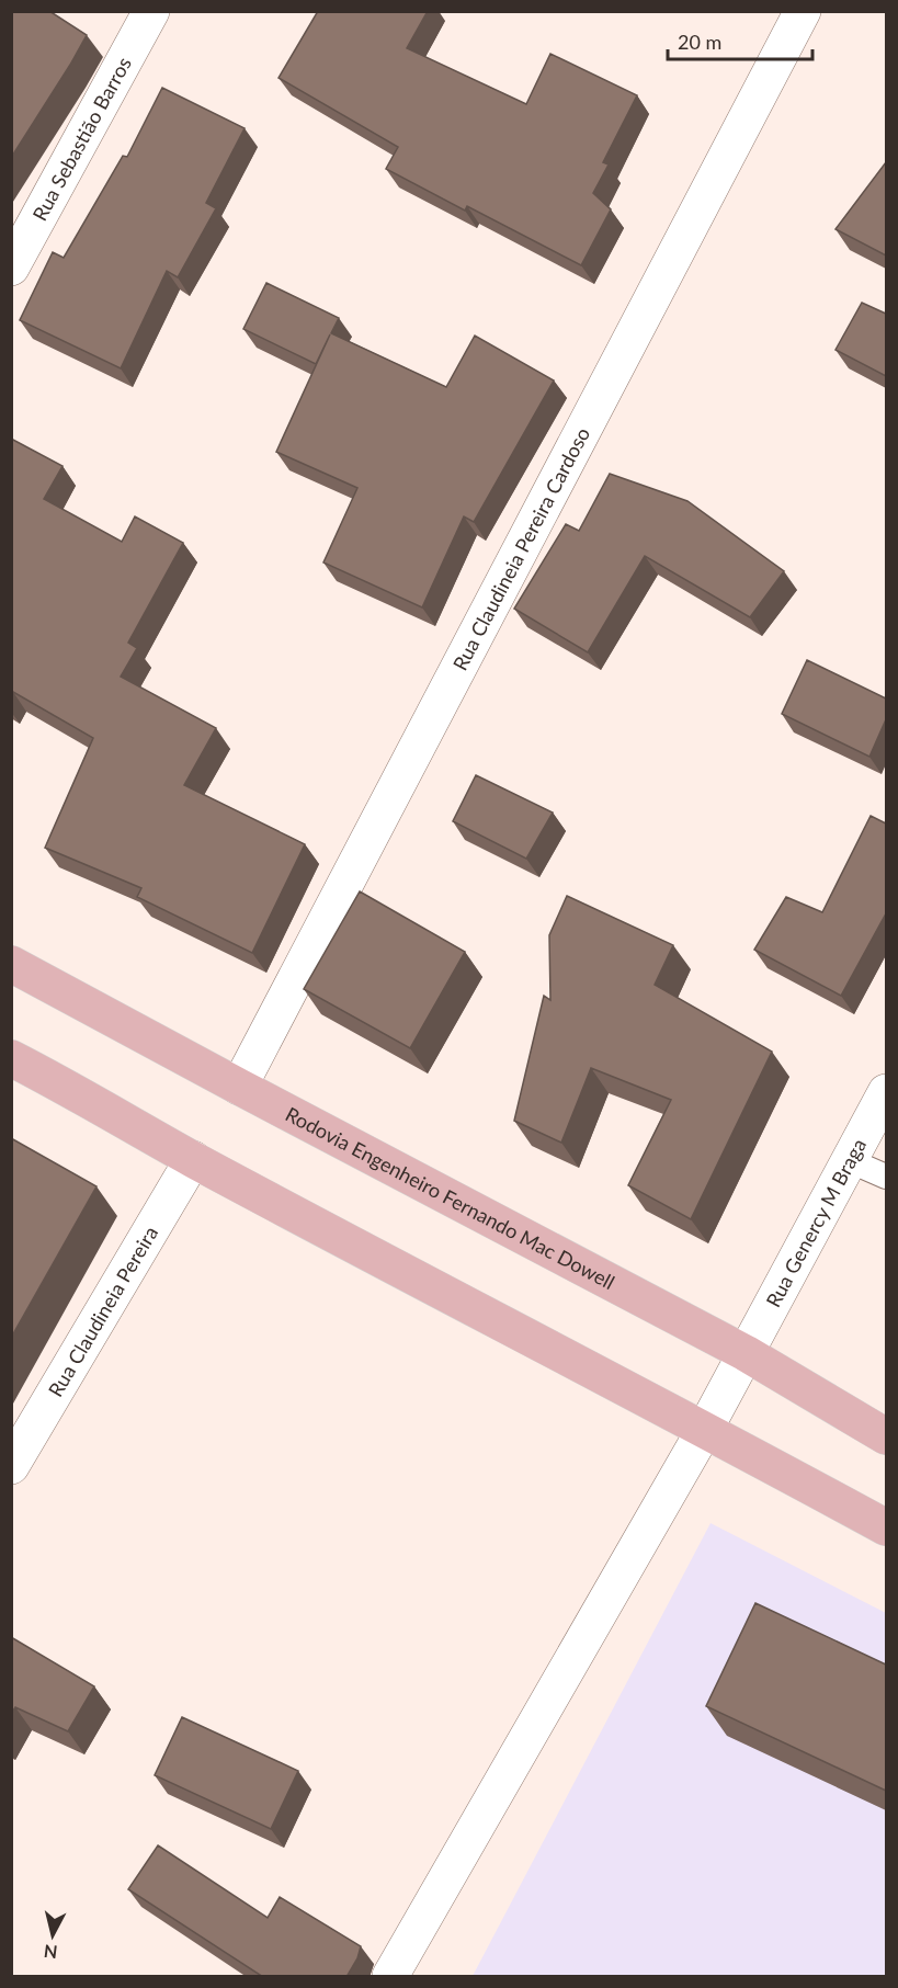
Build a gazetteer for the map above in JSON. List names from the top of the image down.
{
  "streets": {
    "main road": ["Rodovia Engenheiro Fernando Mac Dowell"],
    "street": [
      "Rua Sebastião Barros",
      "Rua Claudineia Pereira Cardoso",
      "Rua Genercy M Braga",
      "Rua Claudineia Pereira"
    ]
  },
  "crossings": [
    ["Rua Claudineia Pereira Cardoso", "Rodovia Engenheiro Fernando Mac Dowell"],
    ["Rodovia Engenheiro Fernando Mac Dowell", "Rua Genercy M Braga"]
  ],
  "scale_bar": "20 m",
  "north": "bottom"
}
